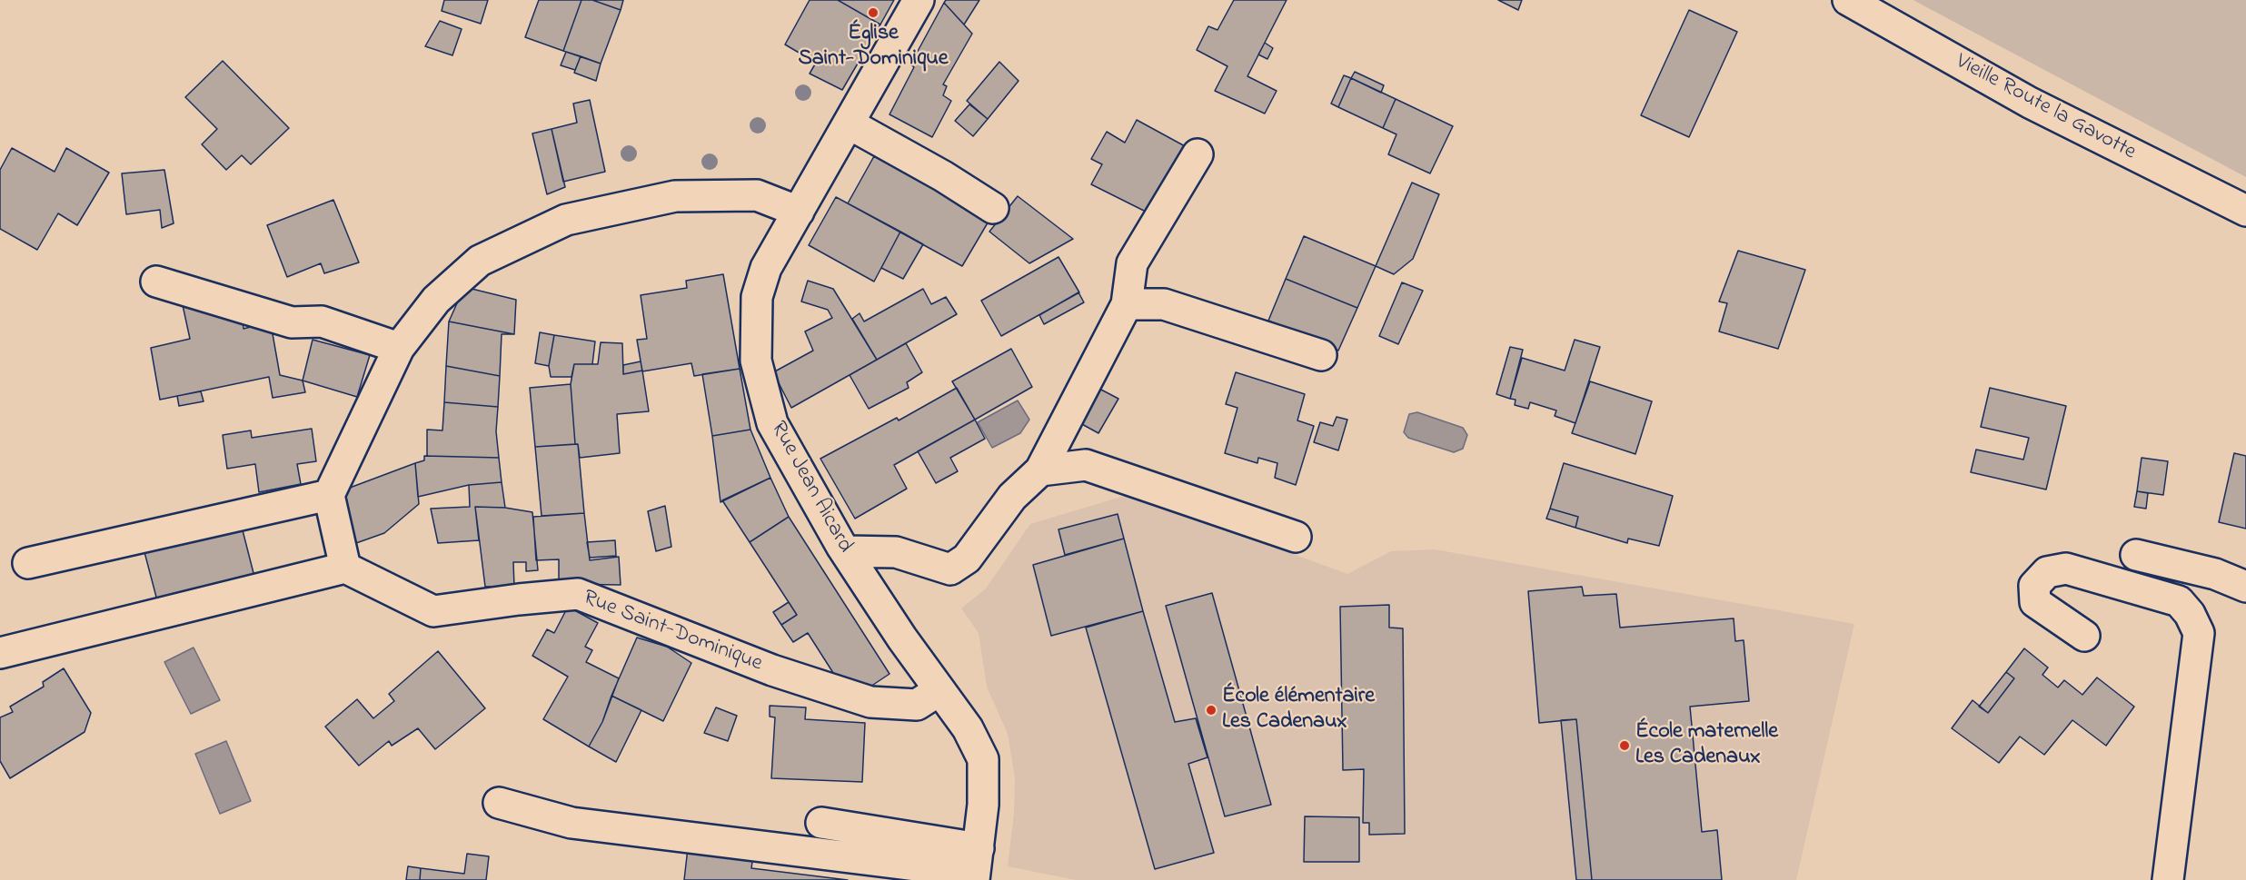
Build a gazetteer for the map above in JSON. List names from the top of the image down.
{
  "streets": {
    "street": ["Vieille Route la Gavotte", "Rue Jean Aicard", "Rue Saint-Dominique"]
  },
  "crossings": [
    ["Rue Jean Aicard", "Rue Saint-Dominique"]
  ],
  "places": ["Église Saint-Dominique", "École élémentaire Les Cadenaux", "École maternelle Les Cadenaux"]
}
